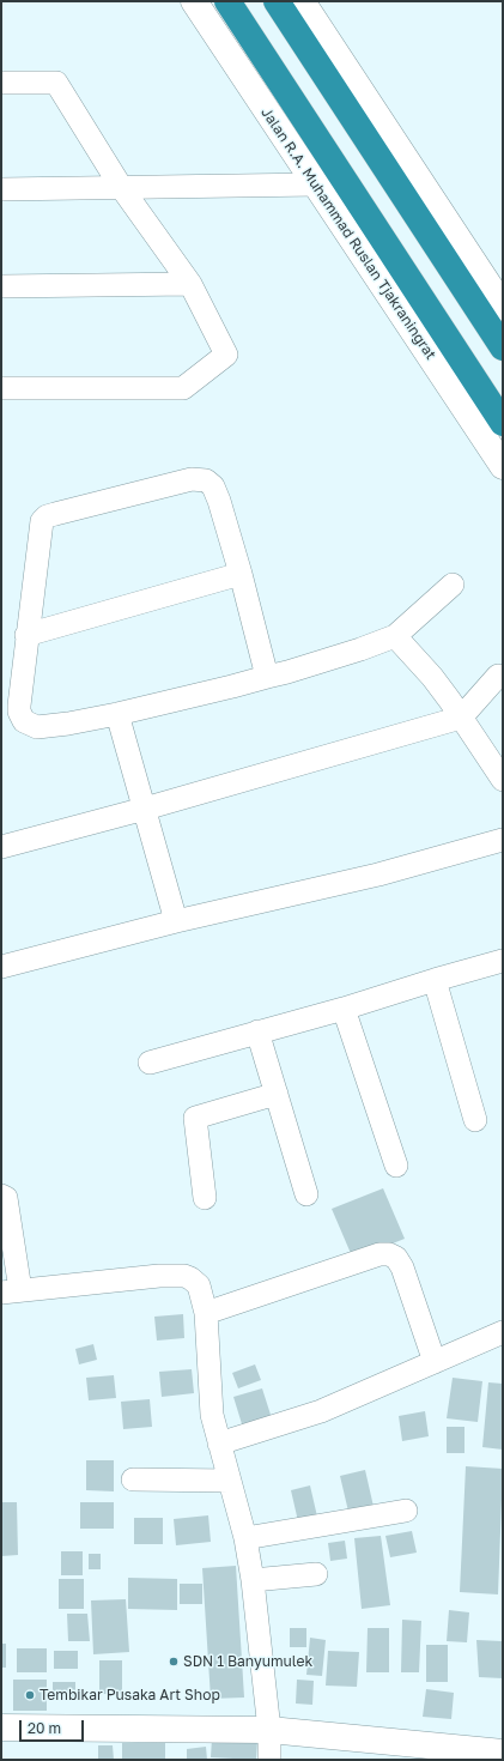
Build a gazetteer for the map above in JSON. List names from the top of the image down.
{
  "streets": {
    "highway": ["Jalan R.A. Muhammad Ruslan Tjakraningrat"]
  },
  "places": ["SDN 1 Banyumulek", "Tembikar Pusaka Art Shop"],
  "scale_bar": "20 m"
}
